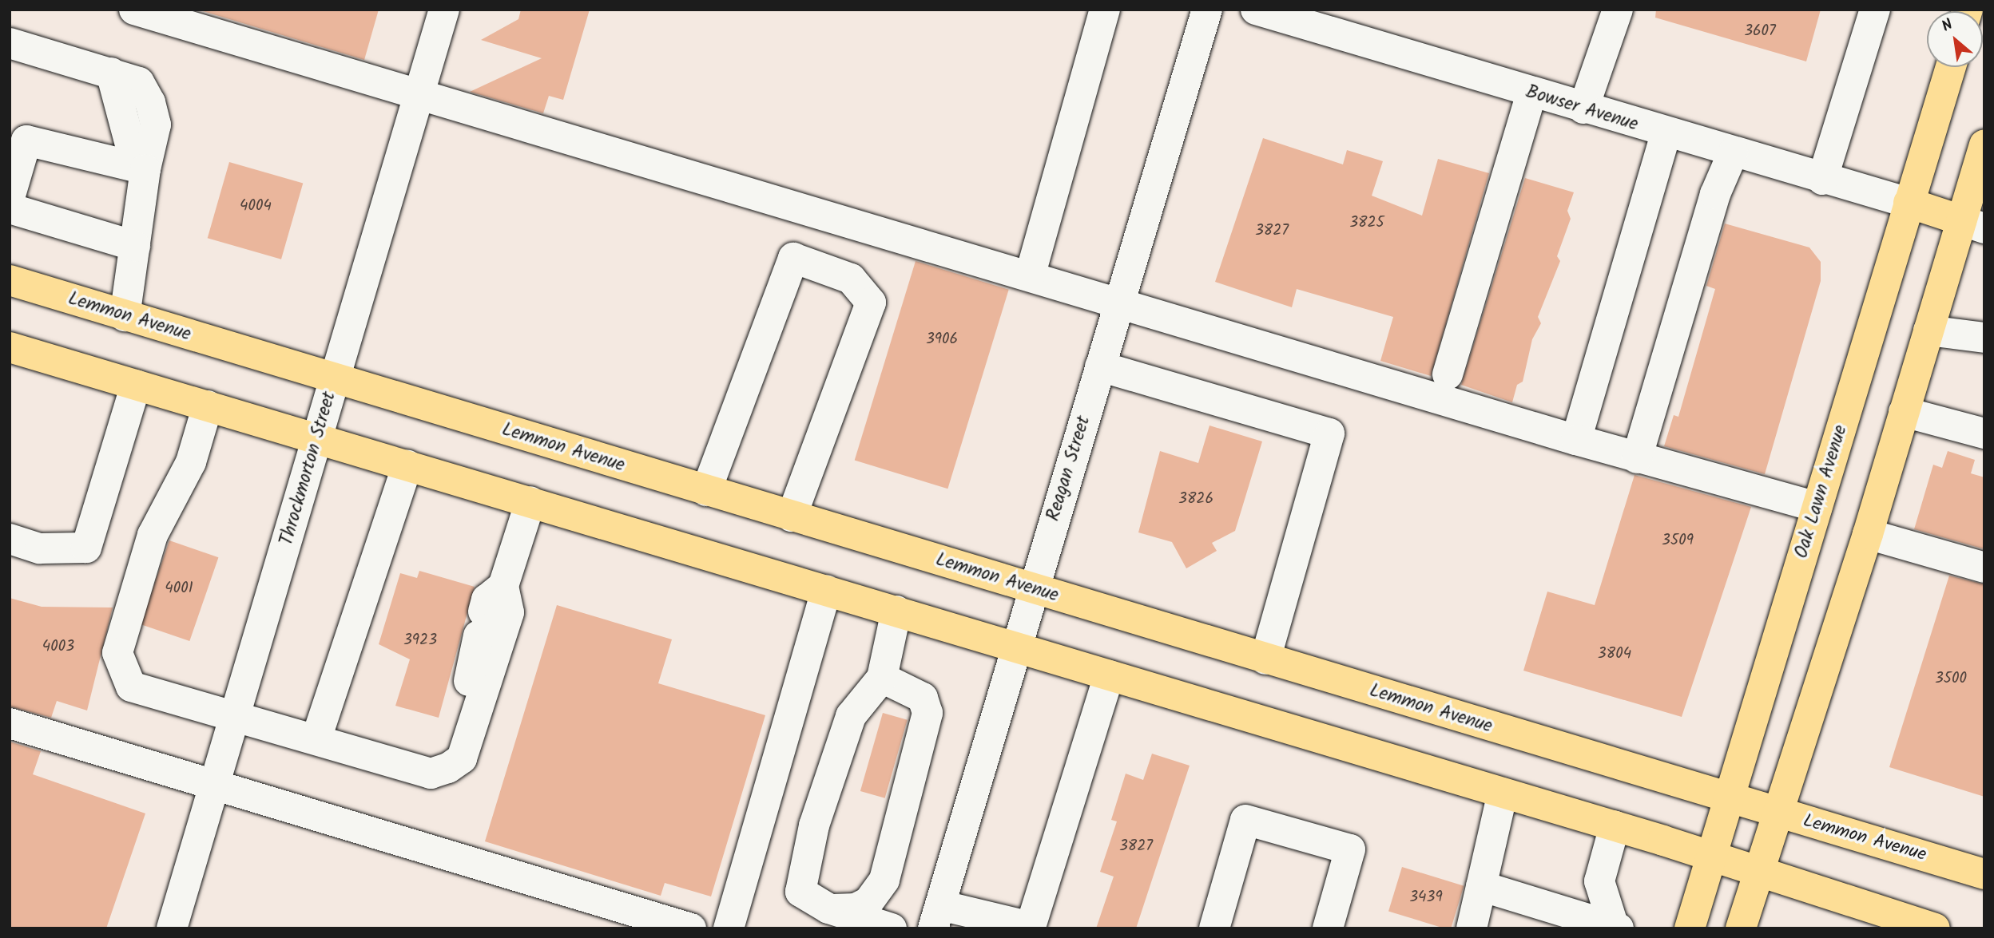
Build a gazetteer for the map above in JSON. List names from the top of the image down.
{
  "streets": {
    "main road": ["Lemmon Avenue", "Oak Lawn Avenue"],
    "street": ["Bowser Avenue", "Throckmorton Street", "Reagan Street"]
  },
  "crossings": [
    ["Bowser Avenue", "Oak Lawn Avenue"],
    ["Lemmon Avenue", "Throckmorton Street"],
    ["Lemmon Avenue", "Reagan Street"],
    ["Lemmon Avenue", "Oak Lawn Avenue"]
  ],
  "house_numbers": [
    "3607",
    "4004",
    "3825",
    "3827",
    "3906",
    "3826",
    "3509",
    "4001",
    "3923",
    "4003",
    "3804",
    "3500",
    "3827",
    "3439"
  ],
  "north": "top left"
}
